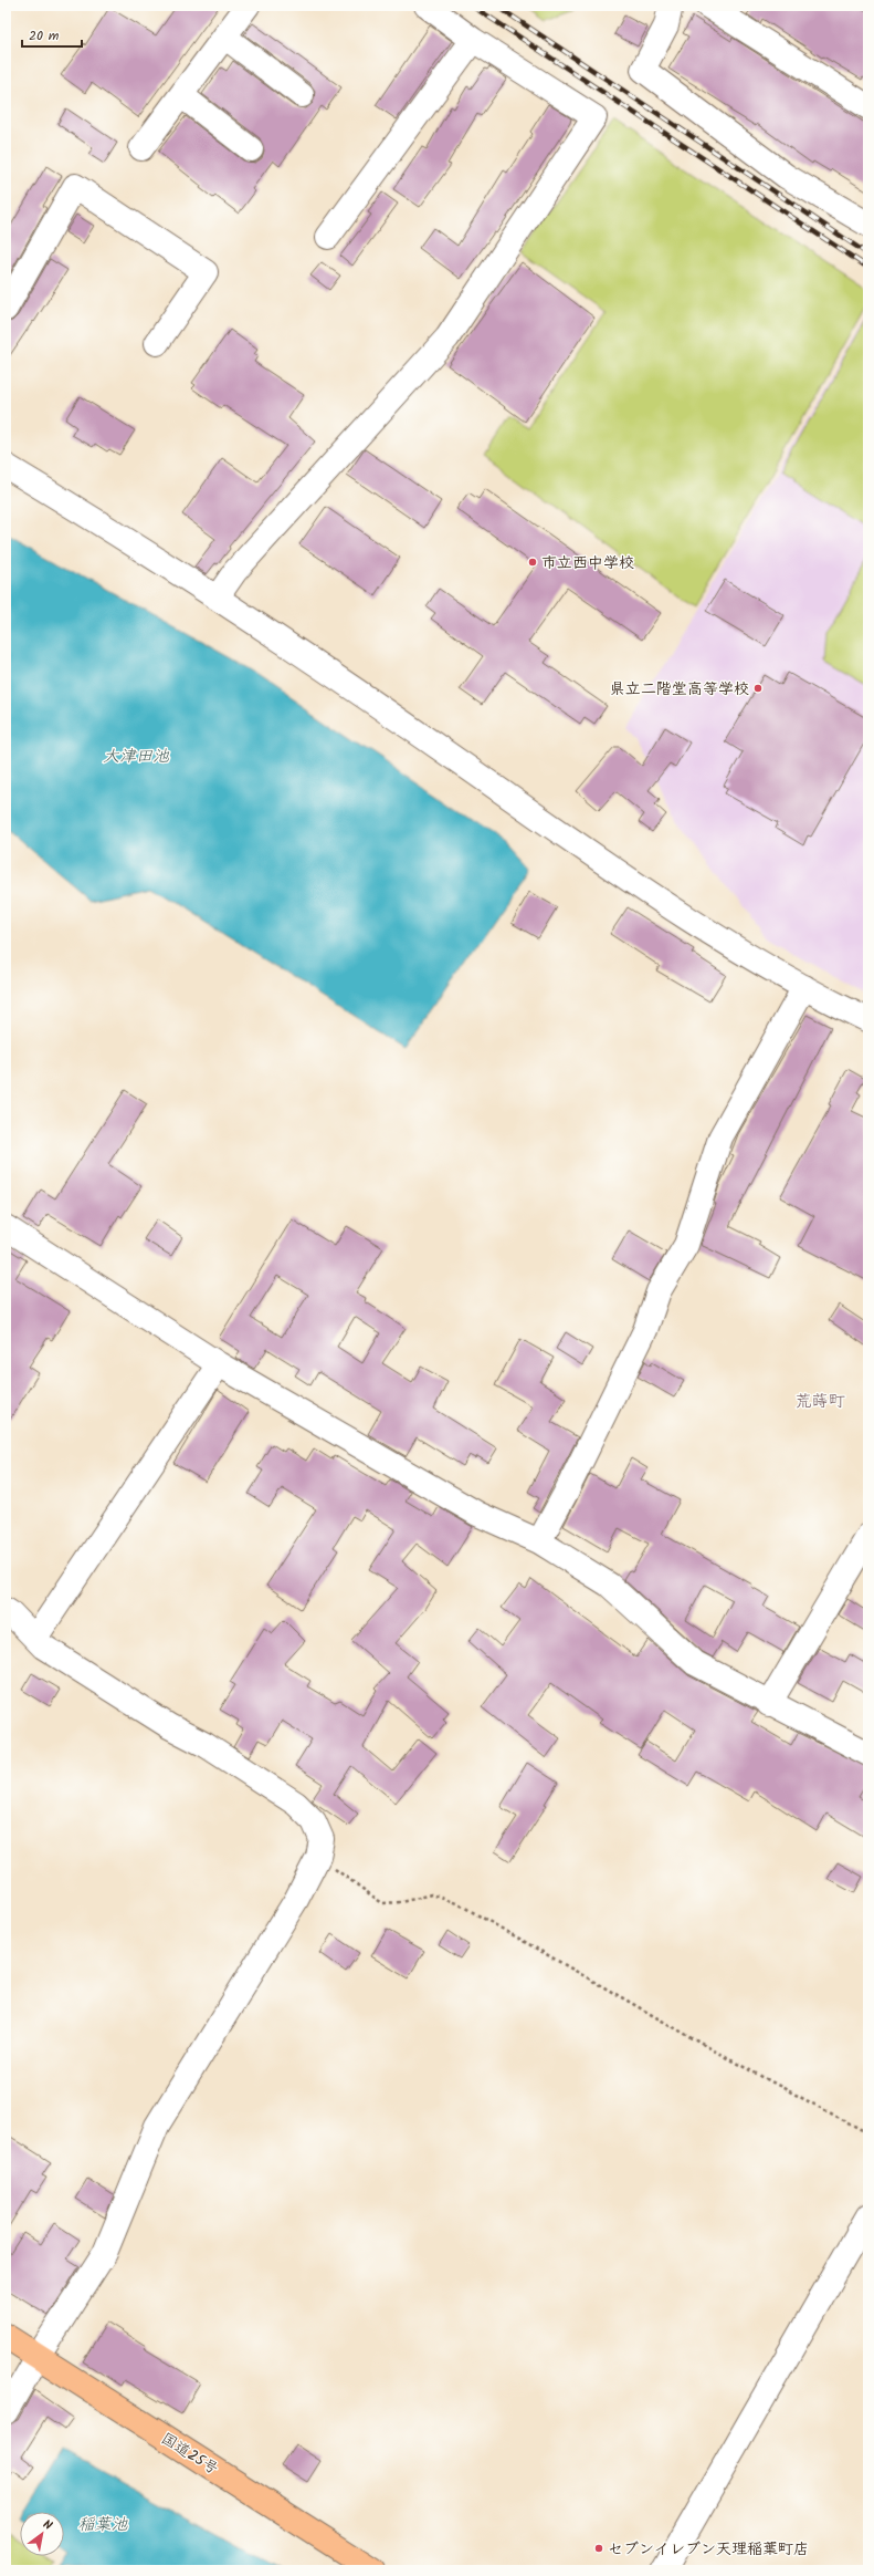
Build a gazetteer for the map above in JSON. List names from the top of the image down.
{
  "streets": {
    "highway": ["国道25号"]
  },
  "districts": ["荒蒔町"],
  "water": ["大津田池", "稲葉池"],
  "places": ["市立西中学校", "県立二階堂高等学校", "セブンイレブン天理稲葉町店"],
  "scale_bar": "20 m",
  "north": "top right"
}
